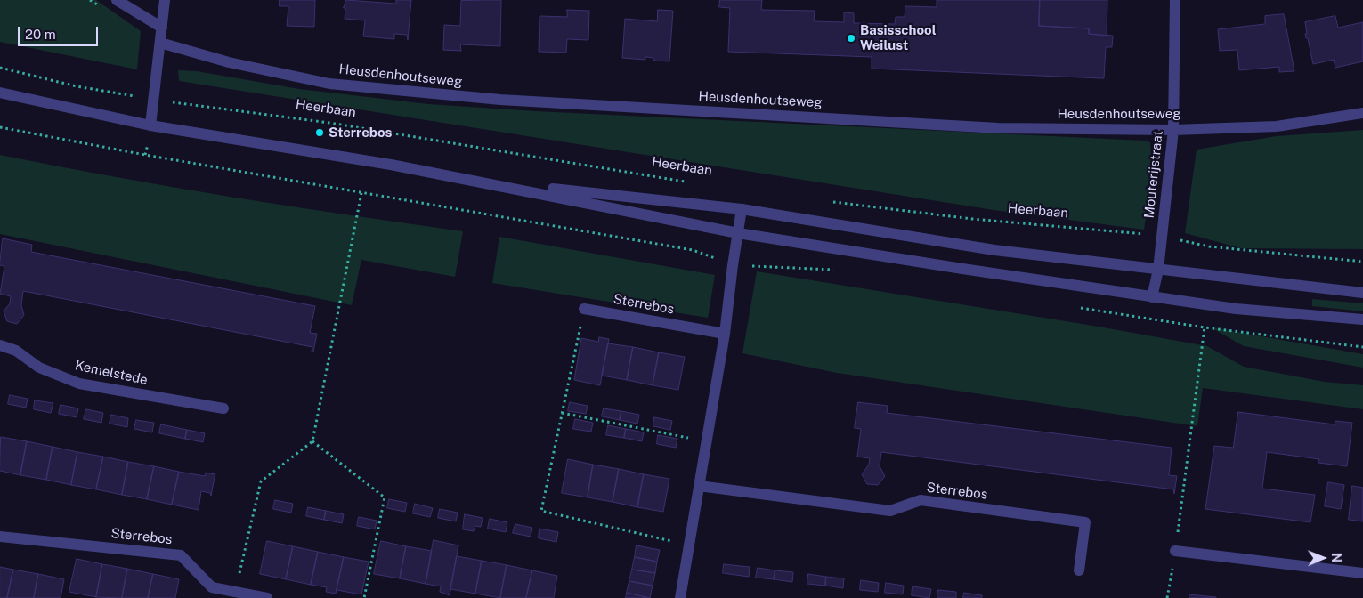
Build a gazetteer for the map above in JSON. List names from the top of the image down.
{
  "streets": {
    "street": [
      "Heusdenhoutseweg",
      "Mouterijstraat",
      "Sterrebos",
      "Kemelstede"
    ],
    "path": ["Heerbaan"]
  },
  "crossings": [
    ["Heusdenhoutseweg", "Mouterijstraat"],
    ["Heerbaan", "Mouterijstraat"]
  ],
  "places": ["Basisschool Weilust", "Sterrebos"],
  "scale_bar": "20 m",
  "north": "right"
}
